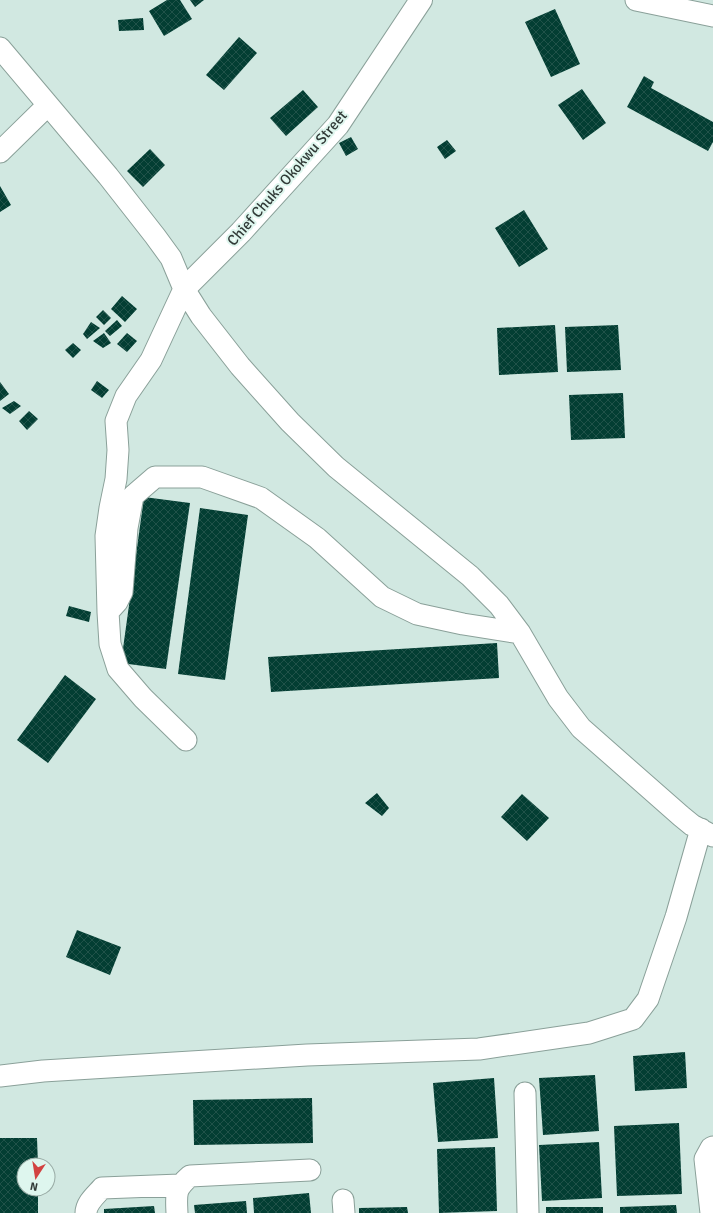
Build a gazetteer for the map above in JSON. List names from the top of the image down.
{
  "streets": {
    "street": ["Chief Chuks Okokwu Street"]
  },
  "north": "bottom"
}
